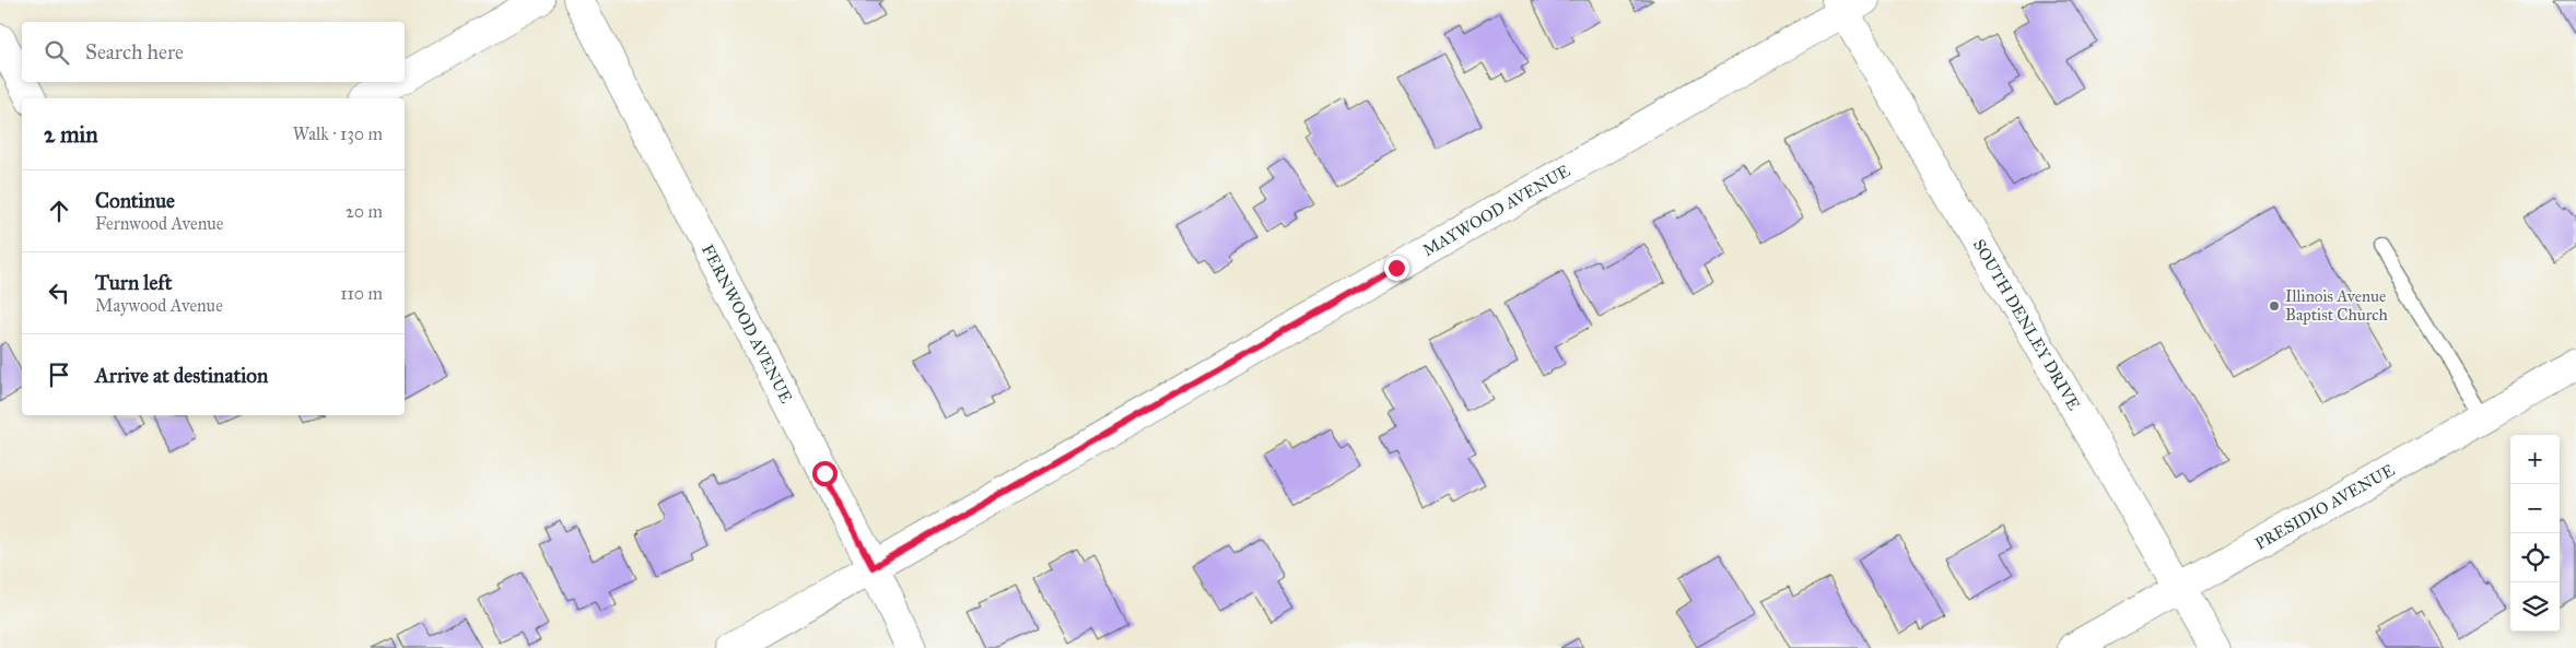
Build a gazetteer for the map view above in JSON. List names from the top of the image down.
{
  "streets": {
    "street": [
      "MAYWOOD AVENUE",
      "FERNWOOD AVENUE",
      "SOUTH DENLEY DRIVE",
      "PRESIDIO AVENUE"
    ]
  },
  "crossings": [
    ["MAYWOOD AVENUE", "FERNWOOD AVENUE"],
    ["MAYWOOD AVENUE", "SOUTH DENLEY DRIVE"],
    ["SOUTH DENLEY DRIVE", "PRESIDIO AVENUE"]
  ],
  "places": ["Illinois Avenue Baptist Church"],
  "page": {
    "search": "Search here",
    "heading": ["2 min", "Walk · 130 m"],
    "list": [
      ["Continue", "Fernwood Avenue", "20 m"],
      ["Turn left", "Maywood Avenue", "110 m"],
      "Arrive at destination"
    ],
    "map_buttons": ["+", "−"]
  }
}
